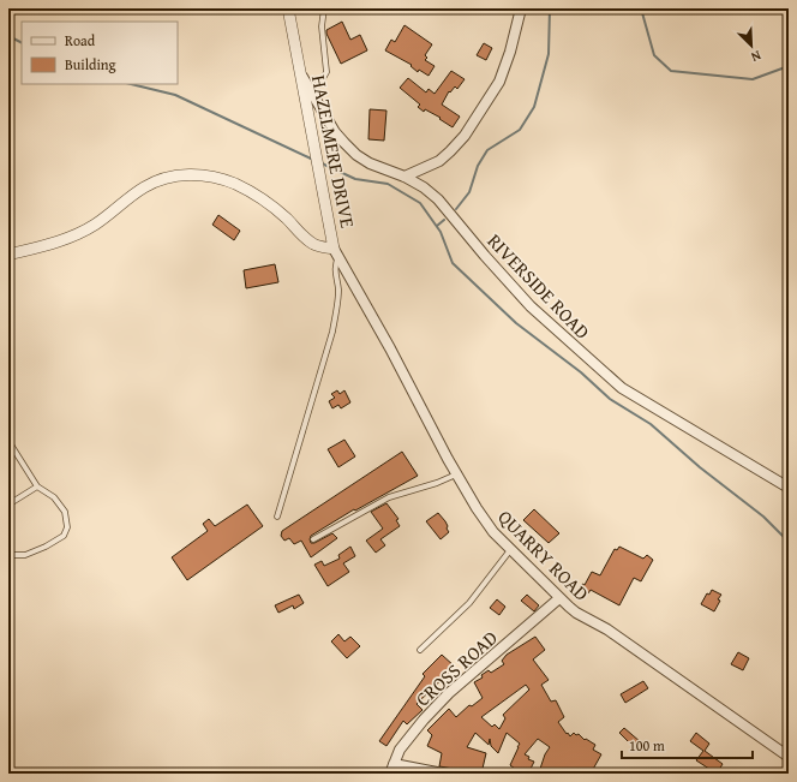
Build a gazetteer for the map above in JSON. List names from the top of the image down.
{
  "streets": {
    "street": [
      "HAZELMERE DRIVE",
      "RIVERSIDE ROAD",
      "QUARRY ROAD",
      "CROSS ROAD"
    ]
  },
  "crossings": [
    ["HAZELMERE DRIVE", "RIVERSIDE ROAD"],
    ["HAZELMERE DRIVE", "QUARRY ROAD"],
    ["QUARRY ROAD", "CROSS ROAD"]
  ],
  "legend": ["Road", "Building"],
  "scale_bar": "100 m",
  "north": "bottom right"
}
